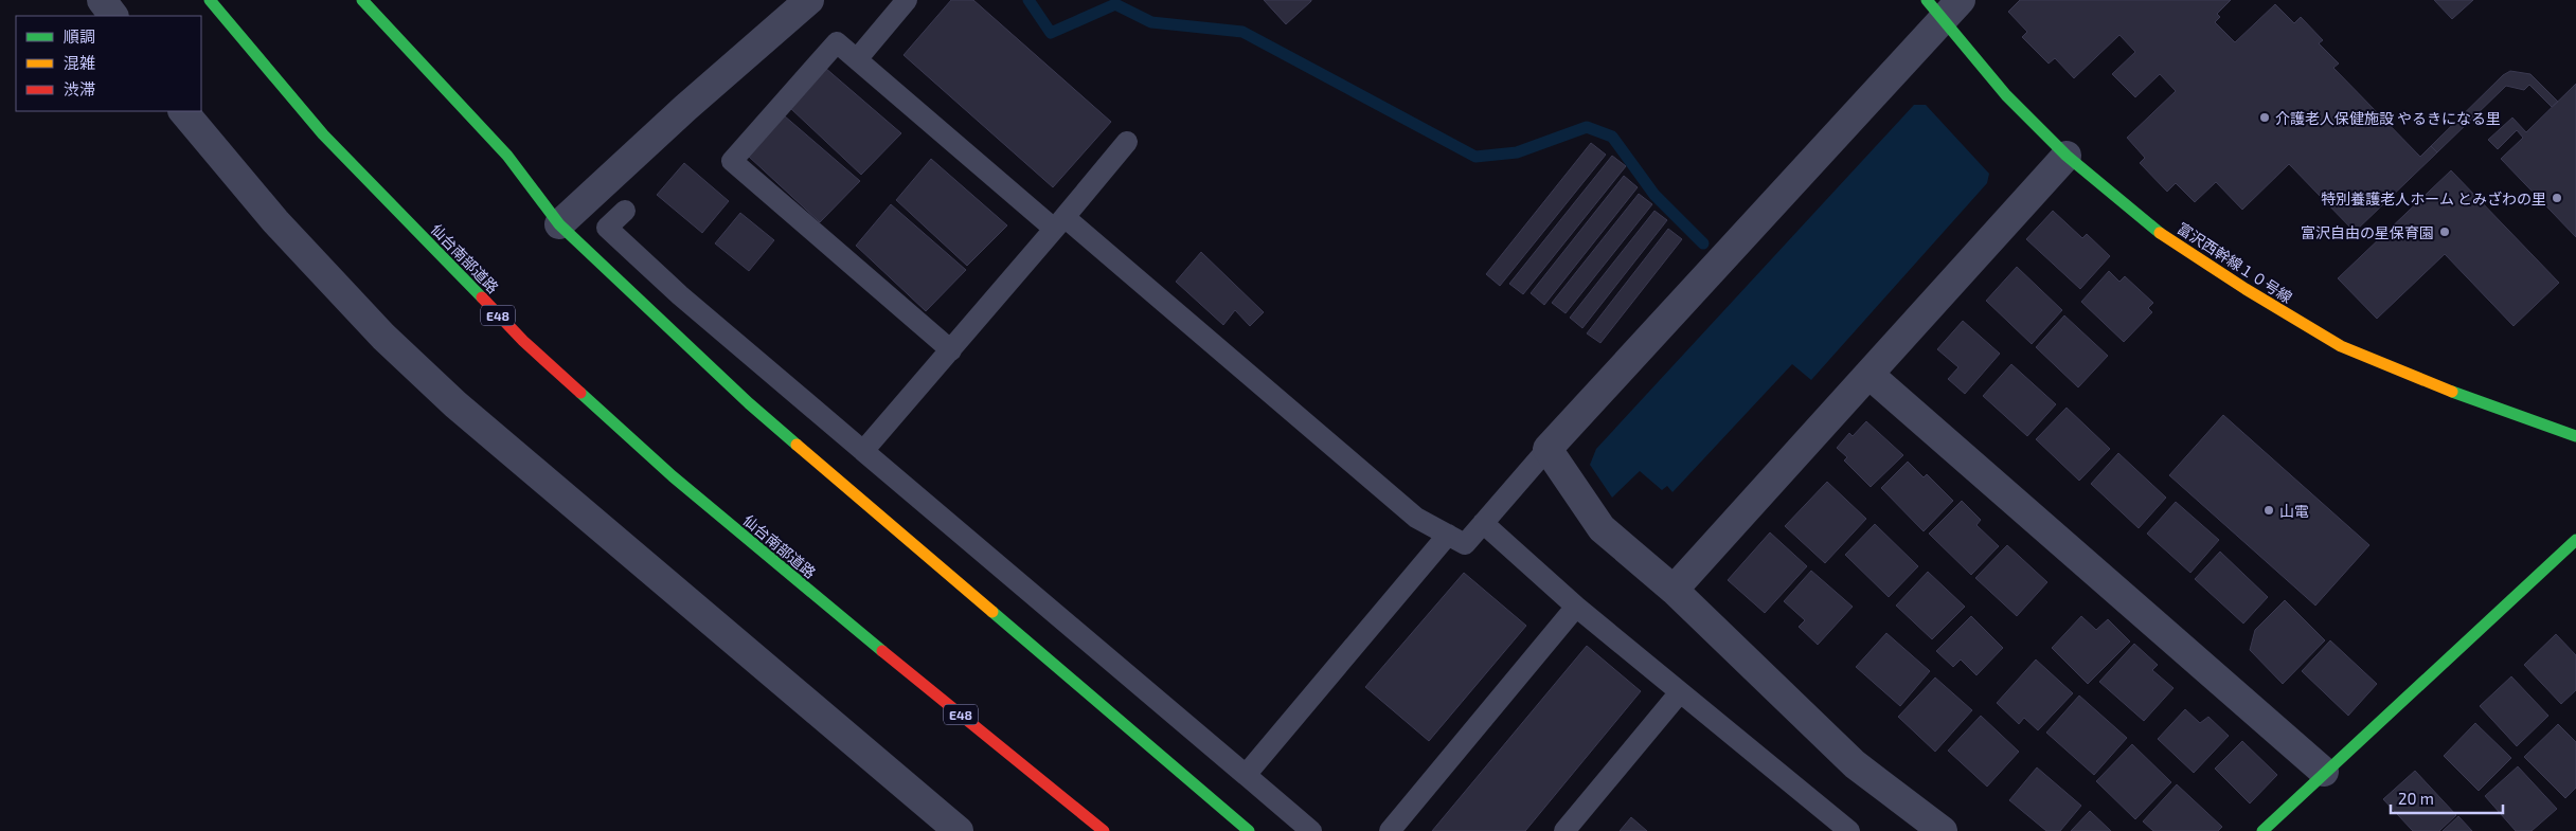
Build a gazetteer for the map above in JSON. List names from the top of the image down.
{
  "streets": {
    "main road": ["仙台南部道路", "富沢西幹線１０号線", "E48"]
  },
  "places": [
    "介護老人保健施設 やるきになる里",
    "特別養護老人ホーム とみざわの里",
    "富沢自由の星保育園",
    "山電"
  ],
  "legend": ["順調", "混雑", "渋滞"],
  "scale_bar": "20 m"
}
